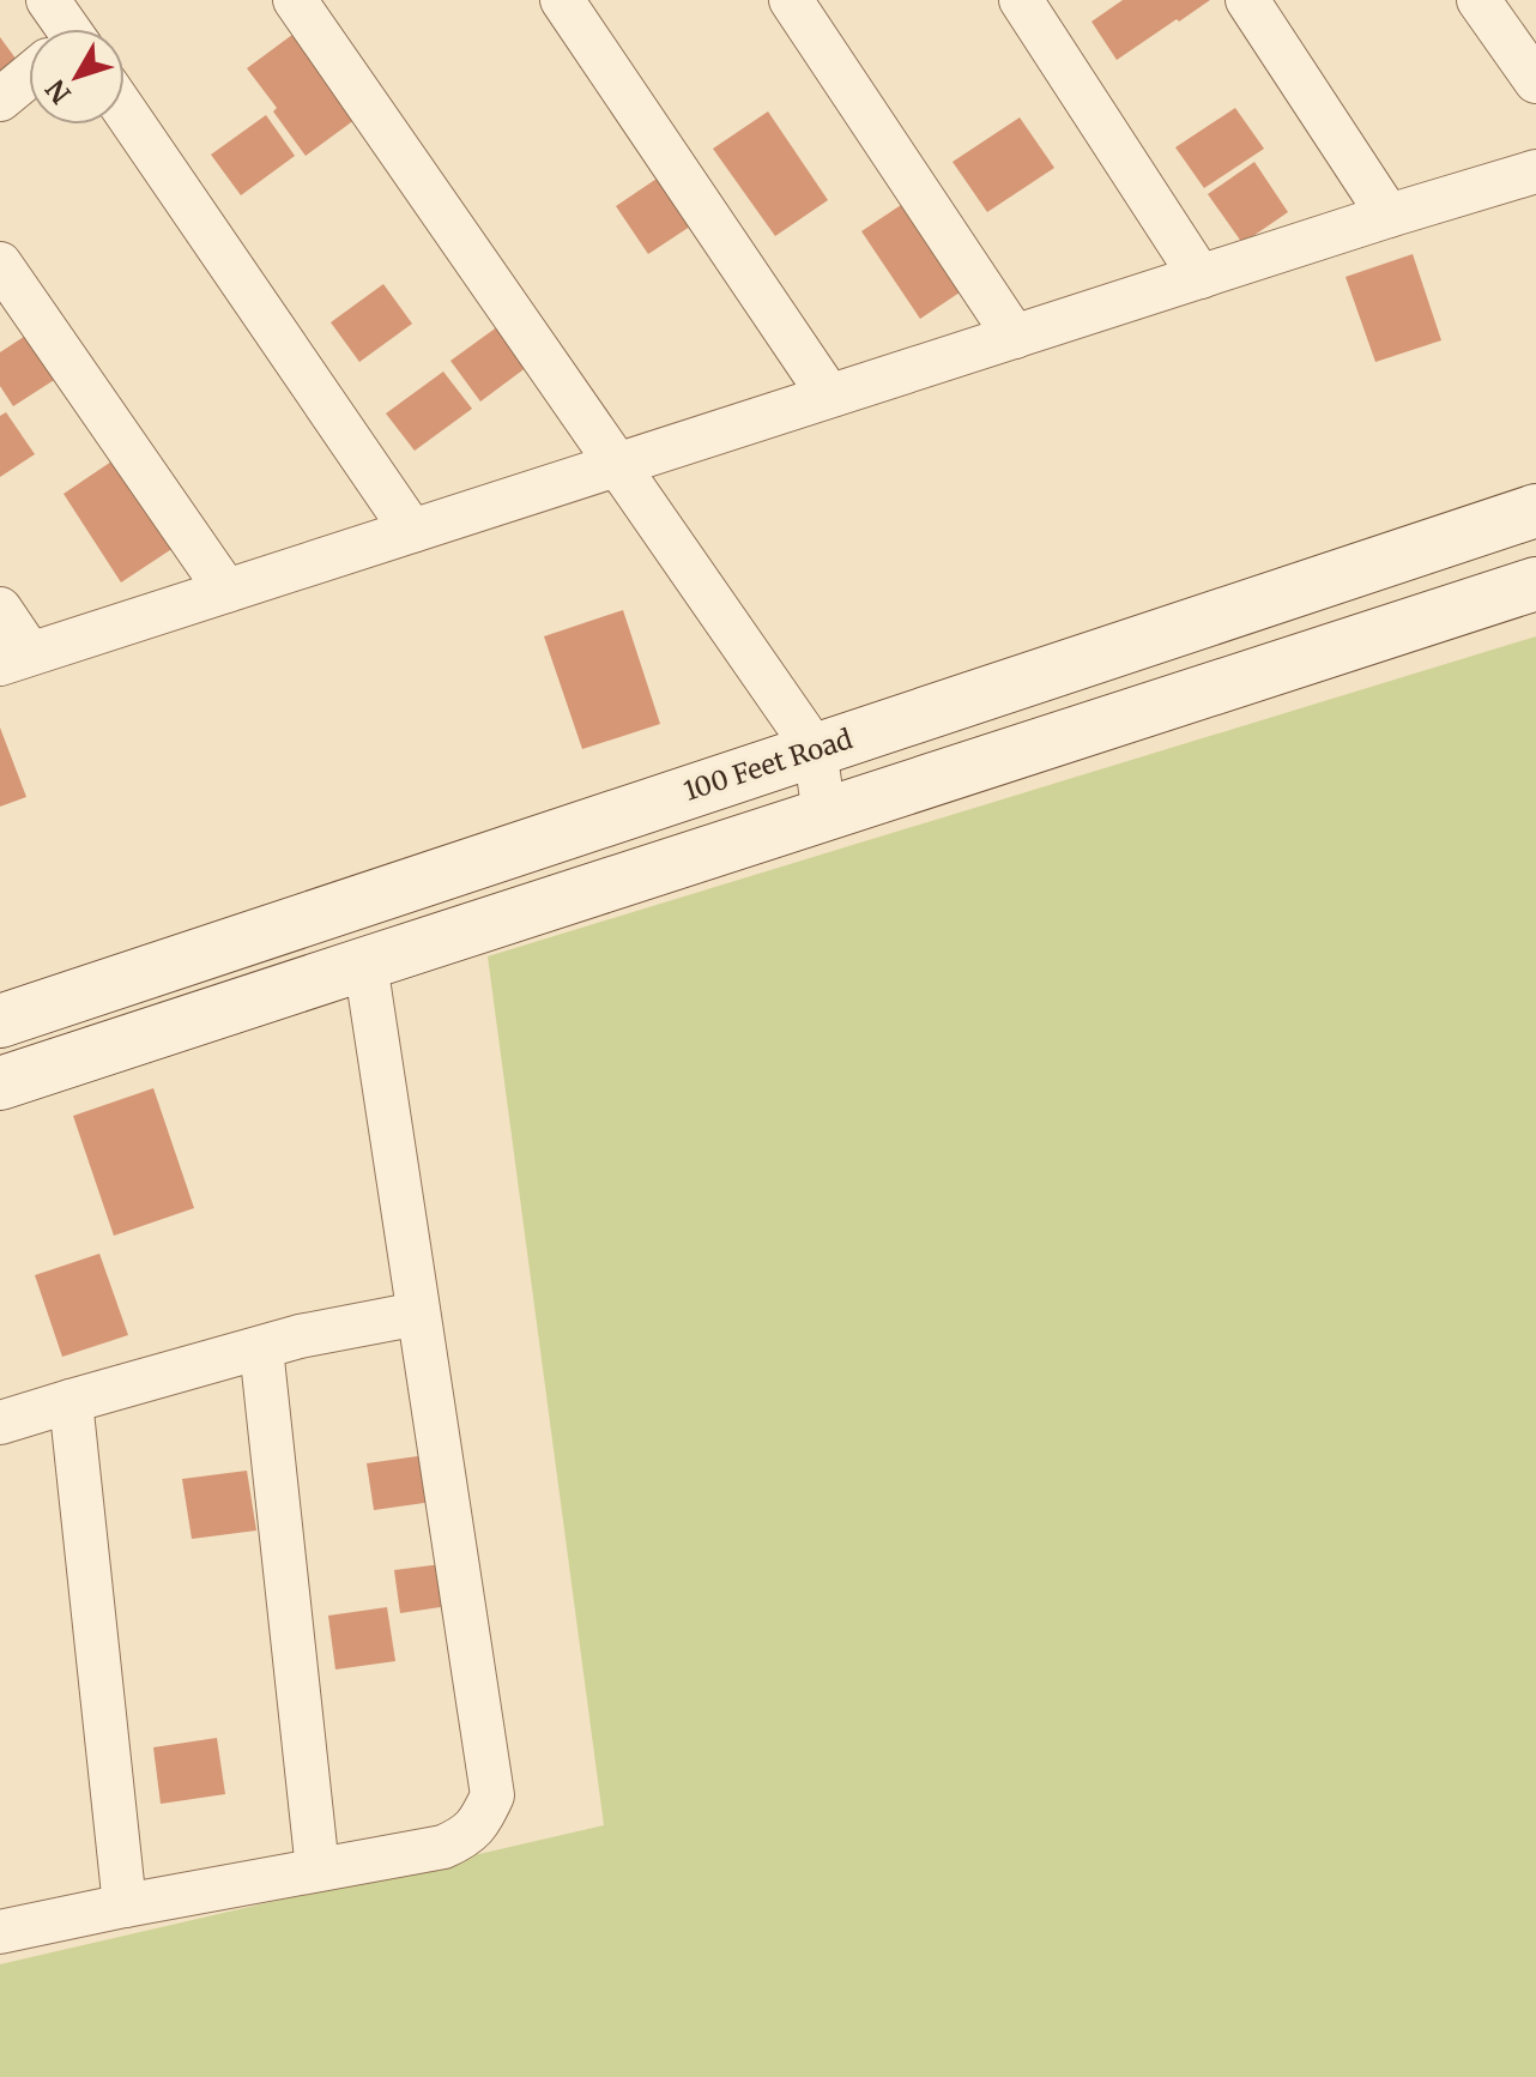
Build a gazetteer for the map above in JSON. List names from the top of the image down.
{
  "streets": {
    "main road": ["100 Feet Road"]
  },
  "north": "bottom left"
}
